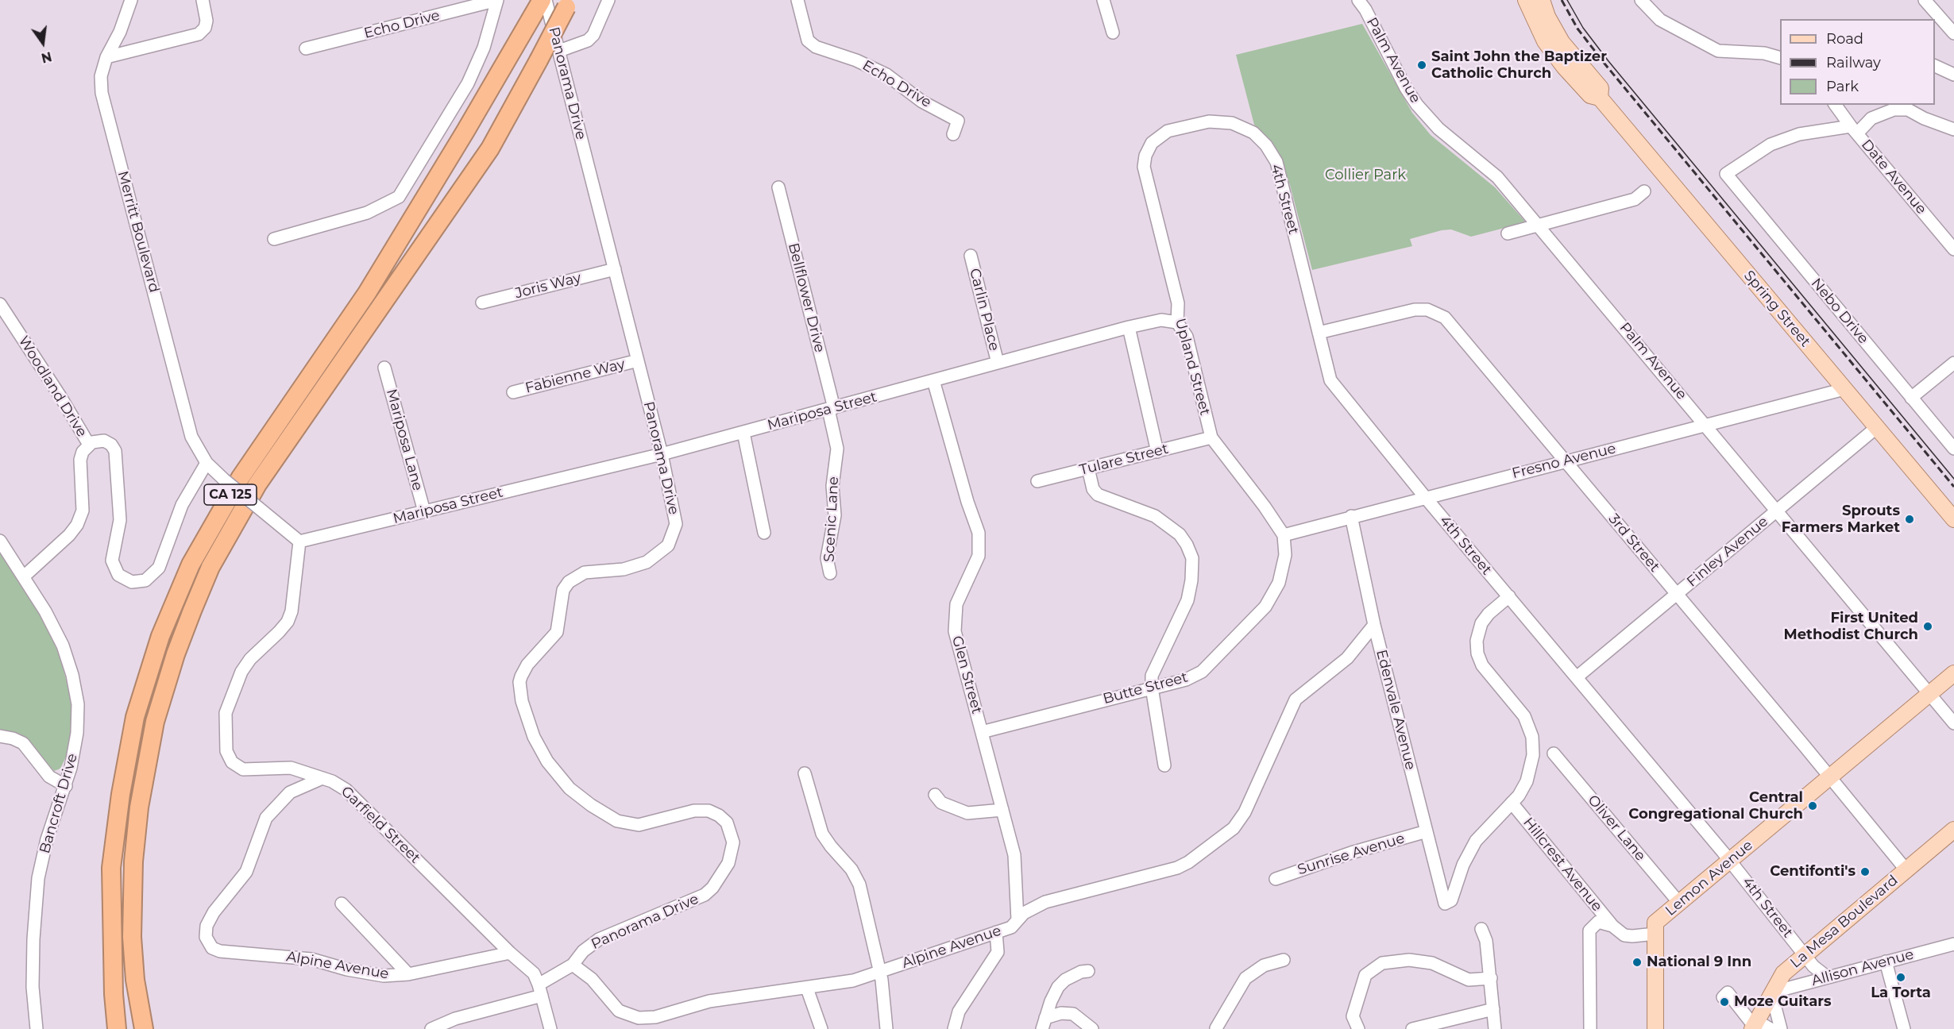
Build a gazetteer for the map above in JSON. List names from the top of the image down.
{
  "streets": {
    "highway": ["CA 125"],
    "main road": ["Spring Street", "Lemon Avenue", "La Mesa Boulevard"],
    "street": [
      "Echo Drive",
      "Palm Avenue",
      "Panorama Drive",
      "Date Avenue",
      "4th Street",
      "Merritt Boulevard",
      "Joris Way",
      "Bellflower Drive",
      "Carlin Place",
      "Nebo Drive",
      "Upland Street",
      "Fabienne Way",
      "Woodland Drive",
      "Mariposa Street",
      "Mariposa Lane",
      "Tulare Street",
      "Fresno Avenue",
      "Scenic Lane",
      "3rd Street",
      "Finley Avenue",
      "Glen Street",
      "Butte Street",
      "Edenvale Avenue",
      "Bancroft Drive",
      "Garfield Street",
      "Oliver Lane",
      "Sunrise Avenue",
      "Hillcrest Avenue",
      "Alpine Avenue",
      "Allison Avenue"
    ]
  },
  "crossings": [
    ["Palm Avenue", "Fresno Avenue"],
    ["Palm Avenue", "Finley Avenue"],
    ["Palm Avenue", "Lemon Avenue"],
    ["Panorama Drive", "Joris Way"],
    ["Panorama Drive", "Fabienne Way"],
    ["Panorama Drive", "Mariposa Street"],
    ["Panorama Drive", "Alpine Avenue"],
    ["Date Avenue", "Nebo Drive"],
    ["4th Street", "Upland Street"],
    ["4th Street", "Fresno Avenue"],
    ["4th Street", "3rd Street"],
    ["4th Street", "Finley Avenue"],
    ["4th Street", "Lemon Avenue"],
    ["4th Street", "La Mesa Boulevard"],
    ["4th Street", "Allison Avenue"],
    ["Bellflower Drive", "Mariposa Street"],
    ["Bellflower Drive", "Scenic Lane"],
    ["Spring Street", "Fresno Avenue"],
    ["Spring Street", "Finley Avenue"],
    ["Carlin Place", "Mariposa Street"],
    ["Upland Street", "Mariposa Street"],
    ["Upland Street", "Tulare Street"],
    ["Upland Street", "Fresno Avenue"],
    ["Upland Street", "Butte Street"],
    ["Mariposa Street", "Mariposa Lane"],
    ["Mariposa Street", "Scenic Lane"],
    ["Mariposa Street", "Glen Street"],
    ["Mariposa Street", "Garfield Street"],
    ["Fresno Avenue", "3rd Street"],
    ["Fresno Avenue", "Butte Street"],
    ["Fresno Avenue", "Edenvale Avenue"],
    ["3rd Street", "Finley Avenue"],
    ["3rd Street", "Lemon Avenue"],
    ["3rd Street", "La Mesa Boulevard"],
    ["Glen Street", "Butte Street"],
    ["Glen Street", "Alpine Avenue"],
    ["Edenvale Avenue", "Sunrise Avenue"],
    ["Edenvale Avenue", "Hillcrest Avenue"],
    ["Edenvale Avenue", "Alpine Avenue"],
    ["Garfield Street", "Alpine Avenue"],
    ["Oliver Lane", "Lemon Avenue"],
    ["Hillcrest Avenue", "Lemon Avenue"],
    ["La Mesa Boulevard", "Allison Avenue"]
  ],
  "parks": ["Collier Park"],
  "places": [
    "Saint John the Baptizer Catholic Church",
    "Sprouts Farmers Market",
    "First United Methodist Church",
    "Central Congregational Church",
    "Centifonti's",
    "National 9 Inn",
    "La Torta",
    "Moze Guitars"
  ],
  "legend": ["Road", "Railway", "Park"],
  "north": "bottom"
}
